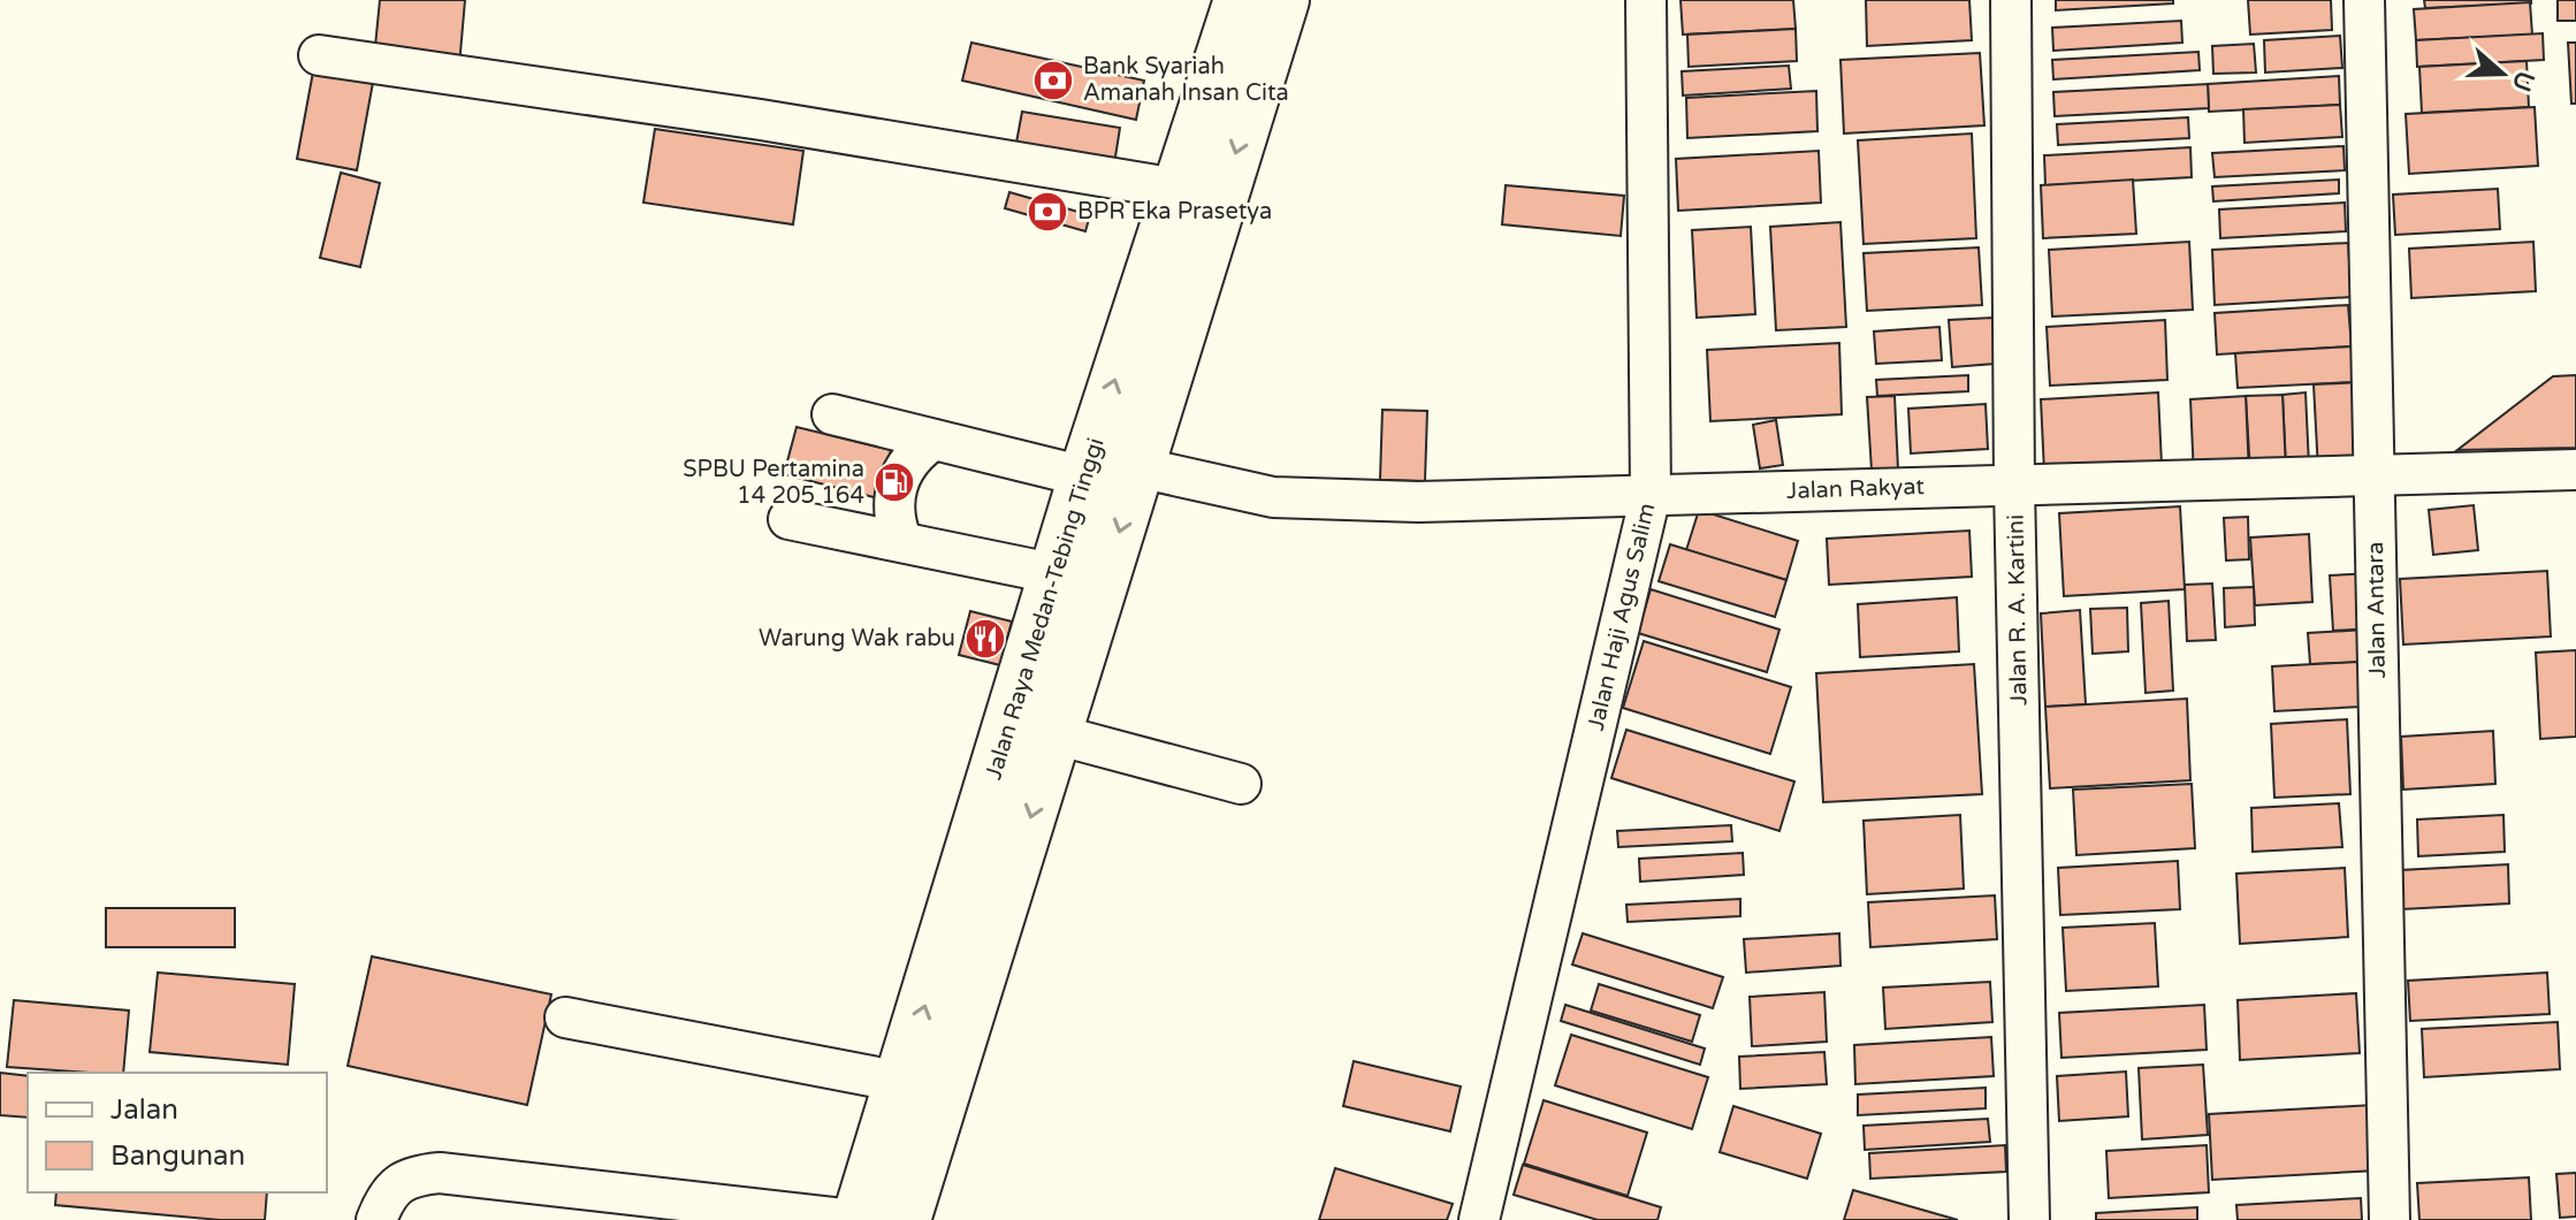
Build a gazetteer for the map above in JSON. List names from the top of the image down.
{
  "streets": {
    "highway": ["Jalan Raya Medan-Tebing Tinggi"],
    "street": [
      "Jalan Rakyat",
      "Jalan R. A. Kartini",
      "Jalan Antara",
      "Jalan Haji Agus Salim"
    ]
  },
  "crossings": [
    ["Jalan Rakyat", "Jalan Raya Medan-Tebing Tinggi"],
    ["Jalan Rakyat", "Jalan R. A. Kartini"],
    ["Jalan Rakyat", "Jalan Antara"],
    ["Jalan Rakyat", "Jalan Haji Agus Salim"]
  ],
  "places": {
    "bank": ["Bank Syariah Amanah Insan Cita", "BPR Eka Prasetya"],
    "fuel station": ["SPBU Pertamina 14 205 164"],
    "restaurant": ["Warung Wak rabu"]
  },
  "legend": ["Jalan", "Bangunan"],
  "north": "right"
}
